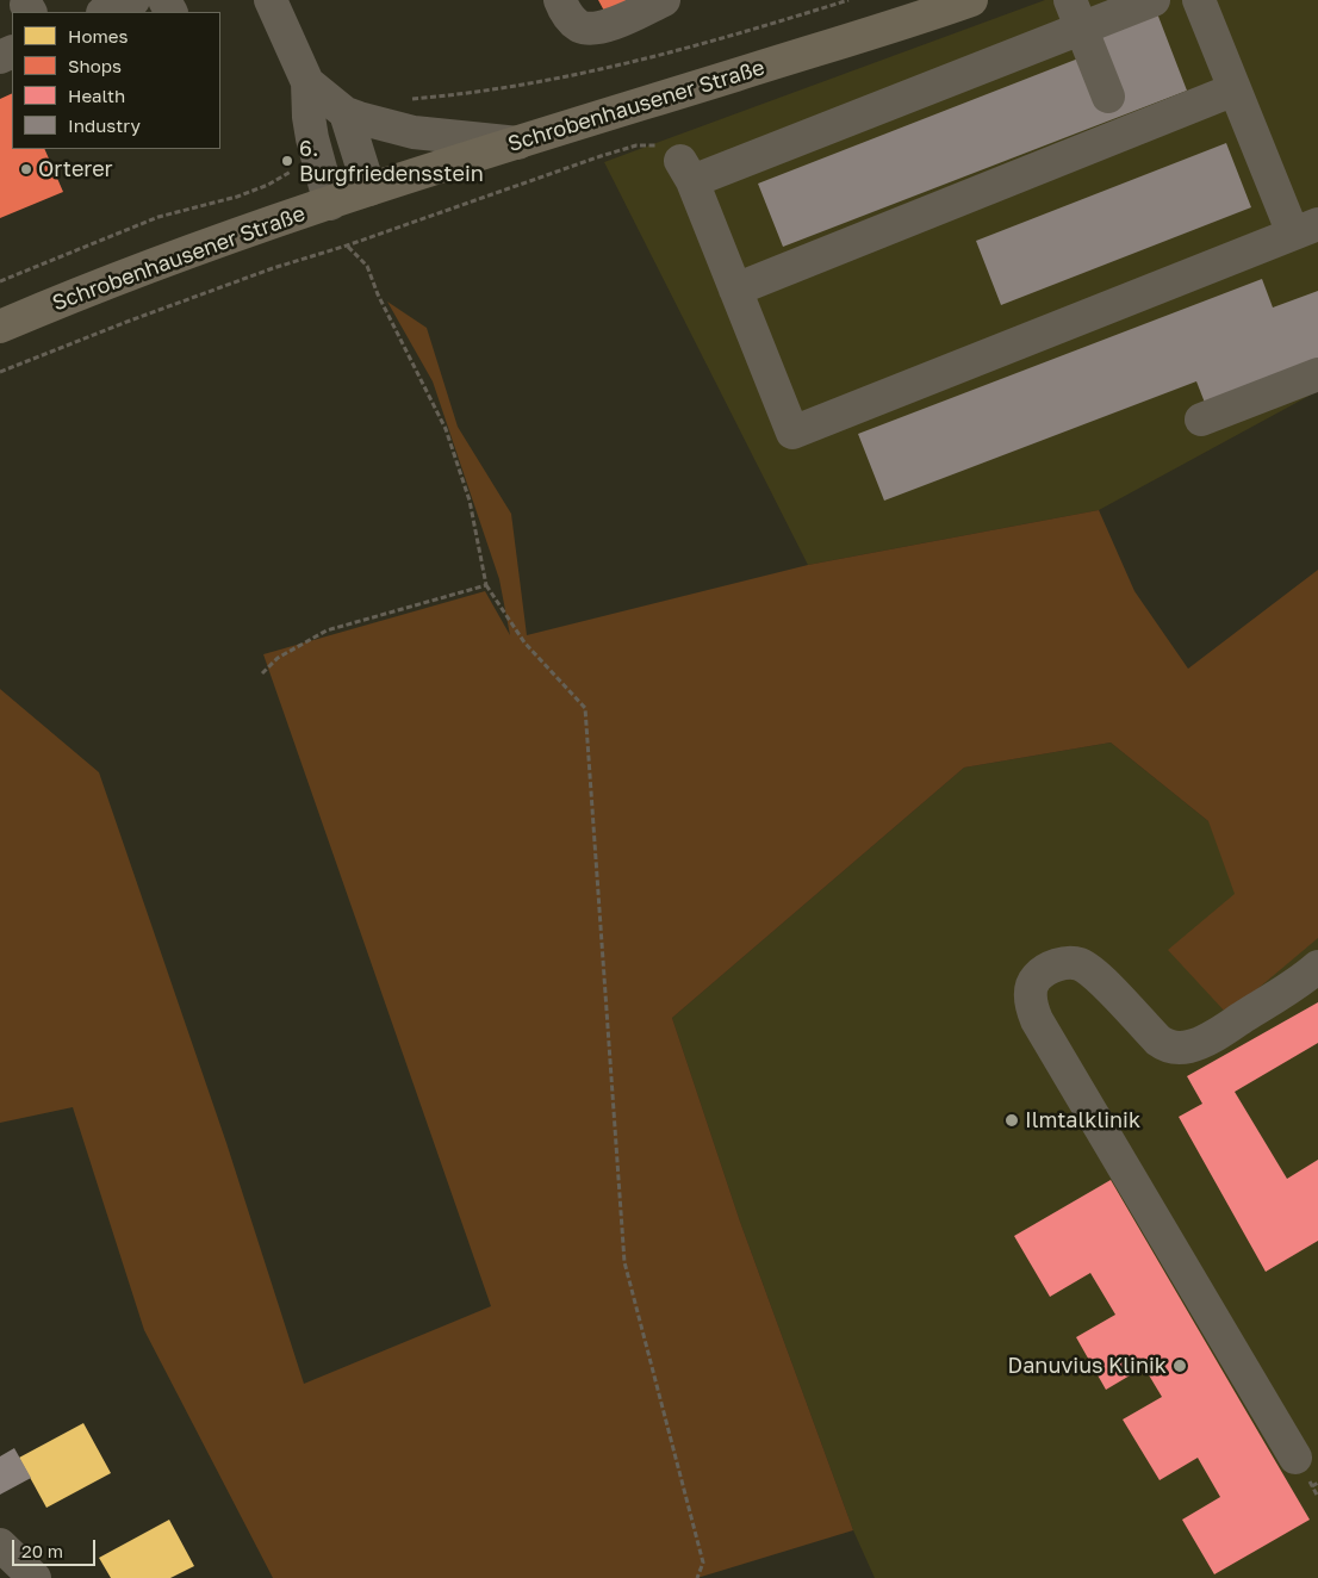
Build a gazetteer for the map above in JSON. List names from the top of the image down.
{
  "streets": {
    "main road": ["Schrobenhausener Straße"]
  },
  "places": [
    "6. Burgfriedensstein",
    "Orterer",
    "Ilmtalklinik",
    "Danuvius Klinik"
  ],
  "legend": [
    "Homes",
    "Shops",
    "Health",
    "Industry"
  ],
  "scale_bar": "20 m"
}
